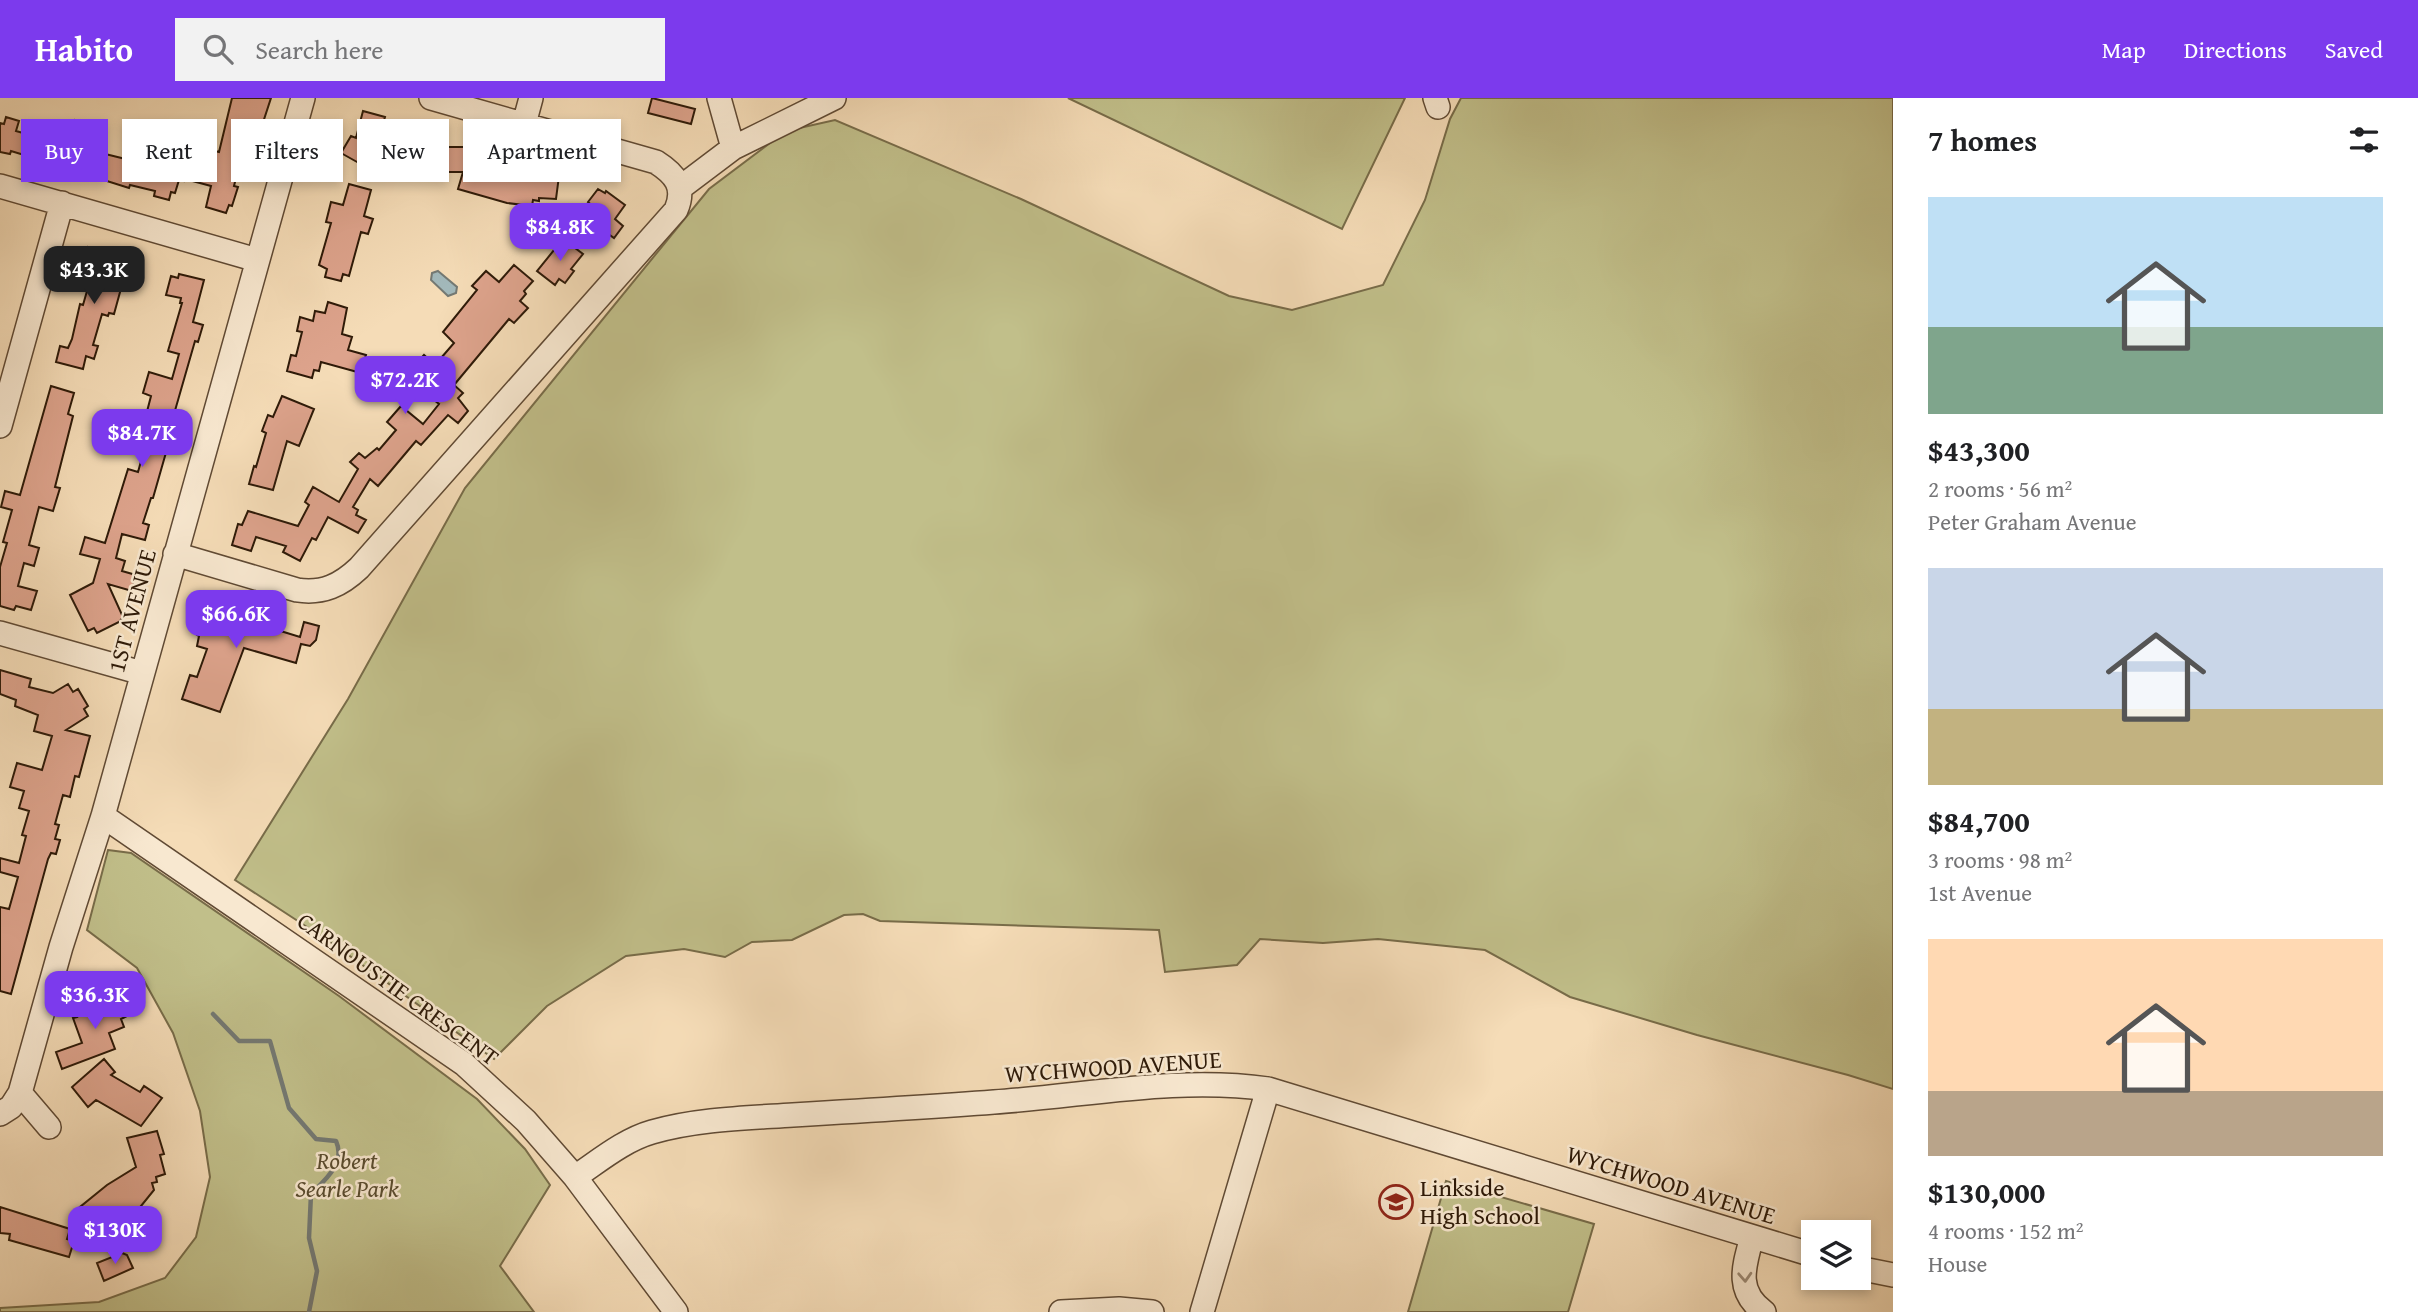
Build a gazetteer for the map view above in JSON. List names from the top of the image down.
{
  "streets": {
    "street": ["1ST AVENUE", "CARNOUSTIE CRESCENT", "WYCHWOOD AVENUE"]
  },
  "crossings": [
    ["1ST AVENUE", "CARNOUSTIE CRESCENT"],
    ["CARNOUSTIE CRESCENT", "WYCHWOOD AVENUE"]
  ],
  "parks": ["Robert Searle Park"],
  "places": {
    "school or university": ["Linkside High School"]
  },
  "page": {
    "header": "Habito",
    "search": "Search here",
    "nav": ["Map", "Directions", "Saved"],
    "heading": "7 homes",
    "chip": [
      "Buy",
      "Rent",
      "Filters",
      "New",
      "Apartment"
    ],
    "list": [
      {
        "name": "$43,300",
        "note": "2 rooms · 56 m² · Peter Graham Avenue"
      },
      {
        "name": "$84,700",
        "note": "3 rooms · 98 m² · 1st Avenue"
      },
      {
        "name": "$130,000",
        "note": "4 rooms · 152 m² · House"
      }
    ],
    "price": [
      "$84.8K",
      "$43.3K",
      "$72.2K",
      "$84.7K",
      "$66.6K",
      "$36.3K",
      "$130K"
    ]
  }
}
